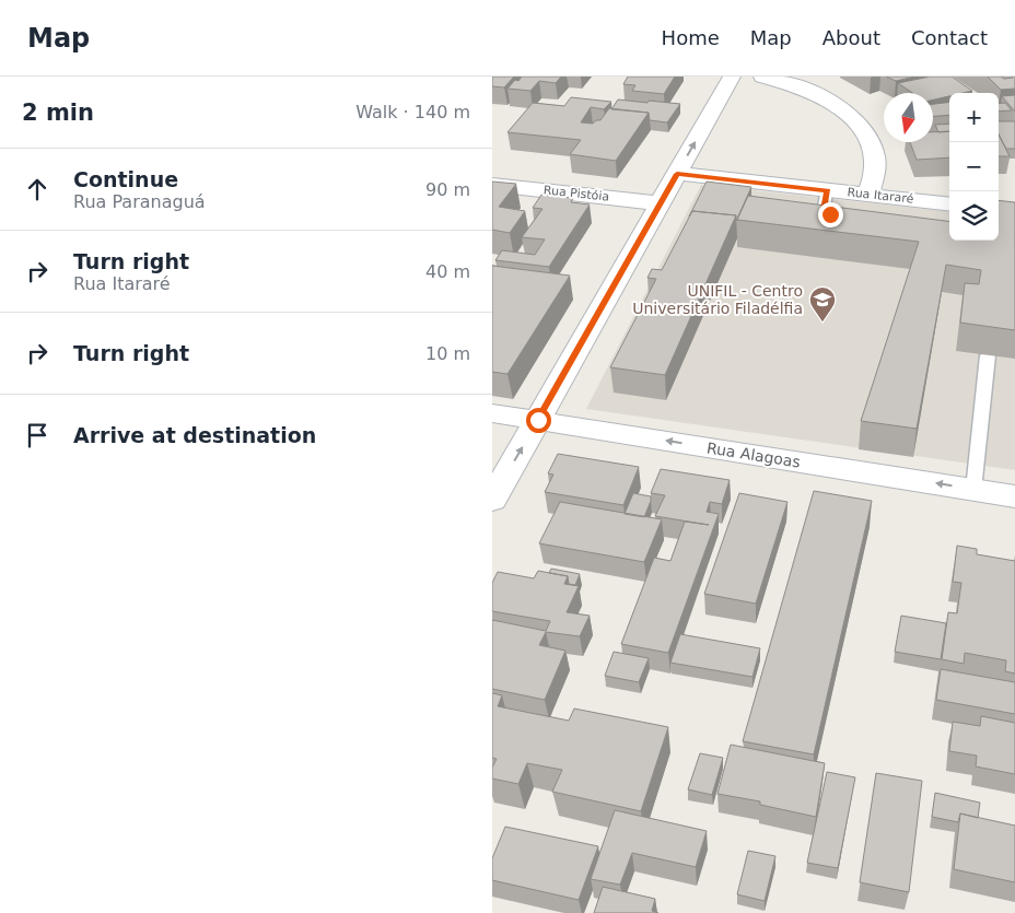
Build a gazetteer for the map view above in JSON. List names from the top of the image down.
{
  "streets": {
    "street": ["Rua Pistóia", "Rua Itararé", "Rua Alagoas"]
  },
  "one_way": ["Rua Alagoas"],
  "places": {
    "school or university": ["UNIFIL - Centro Universitário Filadélfia"]
  },
  "north": "bottom",
  "page": {
    "header": "Map",
    "nav": [
      "Home",
      "Map",
      "About",
      "Contact"
    ],
    "heading": ["2 min", "Walk · 140 m"],
    "map_buttons": ["+", "−"],
    "list": [
      ["Continue", "Rua Paranaguá", "90 m"],
      ["Turn right", "Rua Itararé", "40 m"],
      ["Turn right", "10 m"],
      "Arrive at destination"
    ]
  }
}
